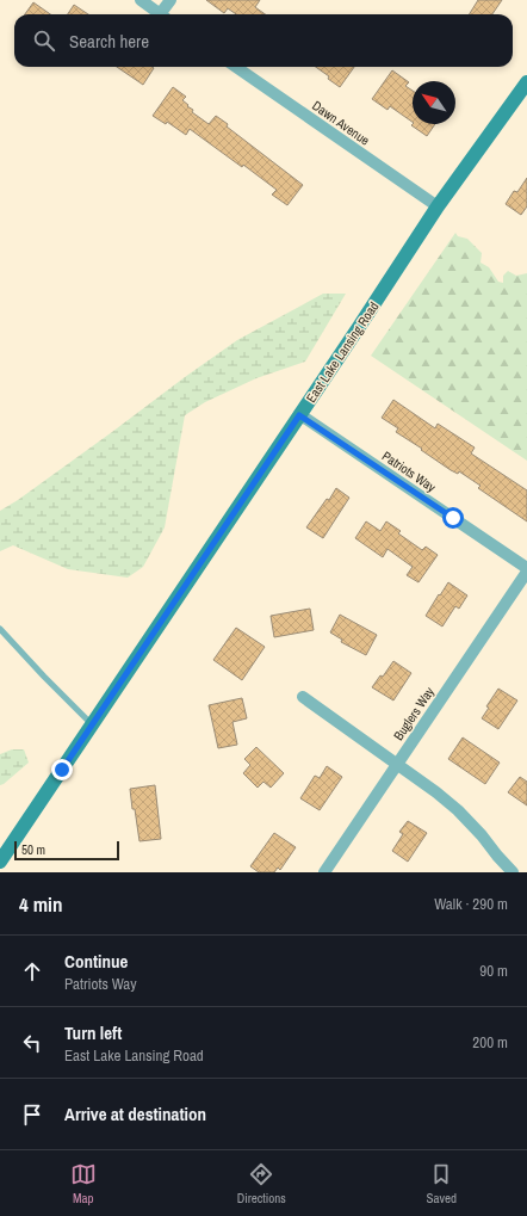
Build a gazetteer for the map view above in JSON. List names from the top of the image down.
{
  "streets": {
    "main road": ["East Lake Lansing Road"],
    "street": ["Dawn Avenue", "Patriots Way", "Buglers Way"]
  },
  "crossings": [
    ["Dawn Avenue", "East Lake Lansing Road"],
    ["East Lake Lansing Road", "Patriots Way"],
    ["Patriots Way", "Buglers Way"]
  ],
  "scale_bar": "50 m",
  "north": "top left",
  "page": {
    "search": "Search here",
    "scale": "50 m",
    "heading": ["4 min", "Walk · 290 m"],
    "list": [
      ["Continue", "Patriots Way", "90 m"],
      ["Turn left", "East Lake Lansing Road", "200 m"],
      "Arrive at destination"
    ],
    "nav": ["Map", "Directions", "Saved"]
  }
}
